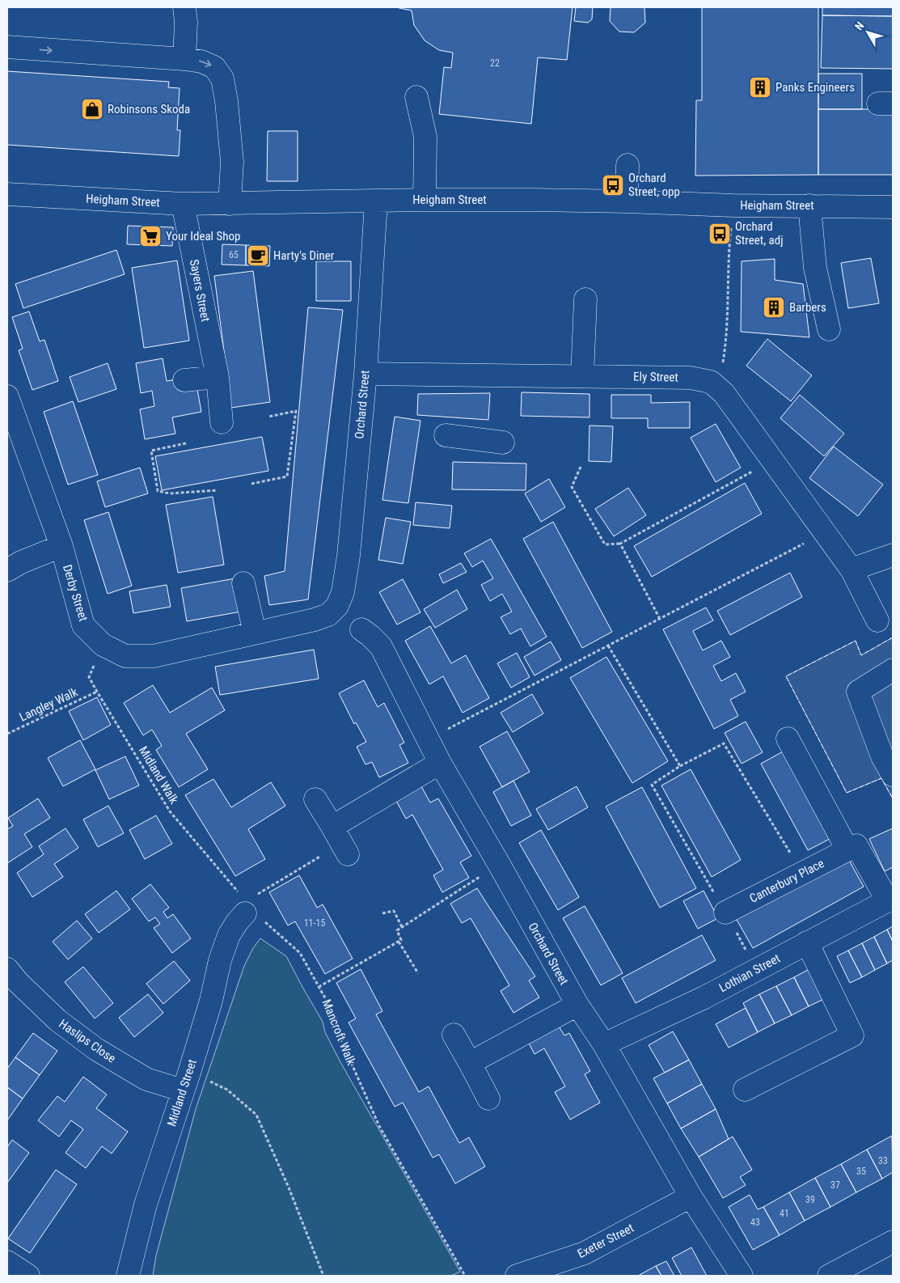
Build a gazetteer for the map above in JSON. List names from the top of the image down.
{
  "streets": {
    "street": [
      "Heigham Street",
      "Sayers Street",
      "Ely Street",
      "Orchard Street",
      "Derby Street",
      "Canterbury Place",
      "Lothian Street",
      "Haslips Close",
      "Midland Street",
      "Exeter Street"
    ],
    "path": ["Langley Walk", "Midland Walk", "Mancroft Walk"]
  },
  "crossings": [
    ["Heigham Street", "Sayers Street"],
    ["Heigham Street", "Orchard Street"],
    ["Ely Street", "Orchard Street"],
    ["Orchard Street", "Derby Street"],
    ["Orchard Street", "Lothian Street"],
    ["Orchard Street", "Exeter Street"],
    ["Derby Street", "Midland Walk"],
    ["Langley Walk", "Midland Walk"],
    ["Midland Walk", "Mancroft Walk"],
    ["Midland Walk", "Midland Street"],
    ["Mancroft Walk", "Midland Street"],
    ["Haslips Close", "Midland Street"]
  ],
  "places": {
    "building": ["Panks Engineers", "Barbers"],
    "shop": ["Robinsons Skoda"],
    "bus stop": ["Orchard Street, opp", "Orchard Street, adj"],
    "supermarket": ["Your Ideal Shop"],
    "cafe": ["Harty's Diner"]
  },
  "house_numbers": [
    "22",
    "65",
    "11-15",
    "33",
    "35",
    "37",
    "39",
    "41",
    "43"
  ],
  "north": "top left"
}
